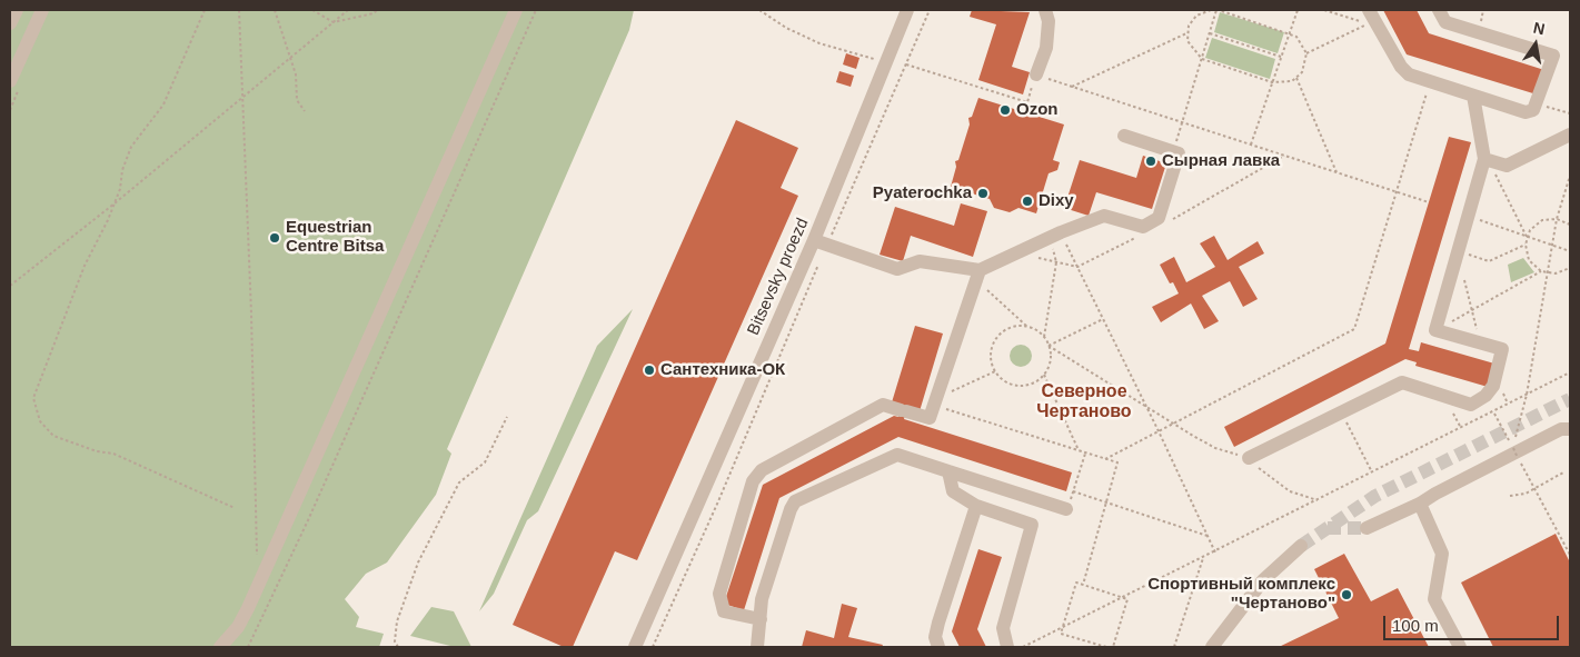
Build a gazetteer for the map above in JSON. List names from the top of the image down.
{
  "streets": {
    "street": ["Bitsevsky proezd"]
  },
  "districts": ["Северное Чертаново"],
  "places": [
    "Ozon",
    "Сырная лавка",
    "Pyaterochka",
    "Dixy",
    "Equestrian Centre Bitsa",
    "Сантехника-ОК",
    "Спортивный комплекс \"Чертаново\""
  ],
  "scale_bar": "100 m",
  "north": "top"
}
